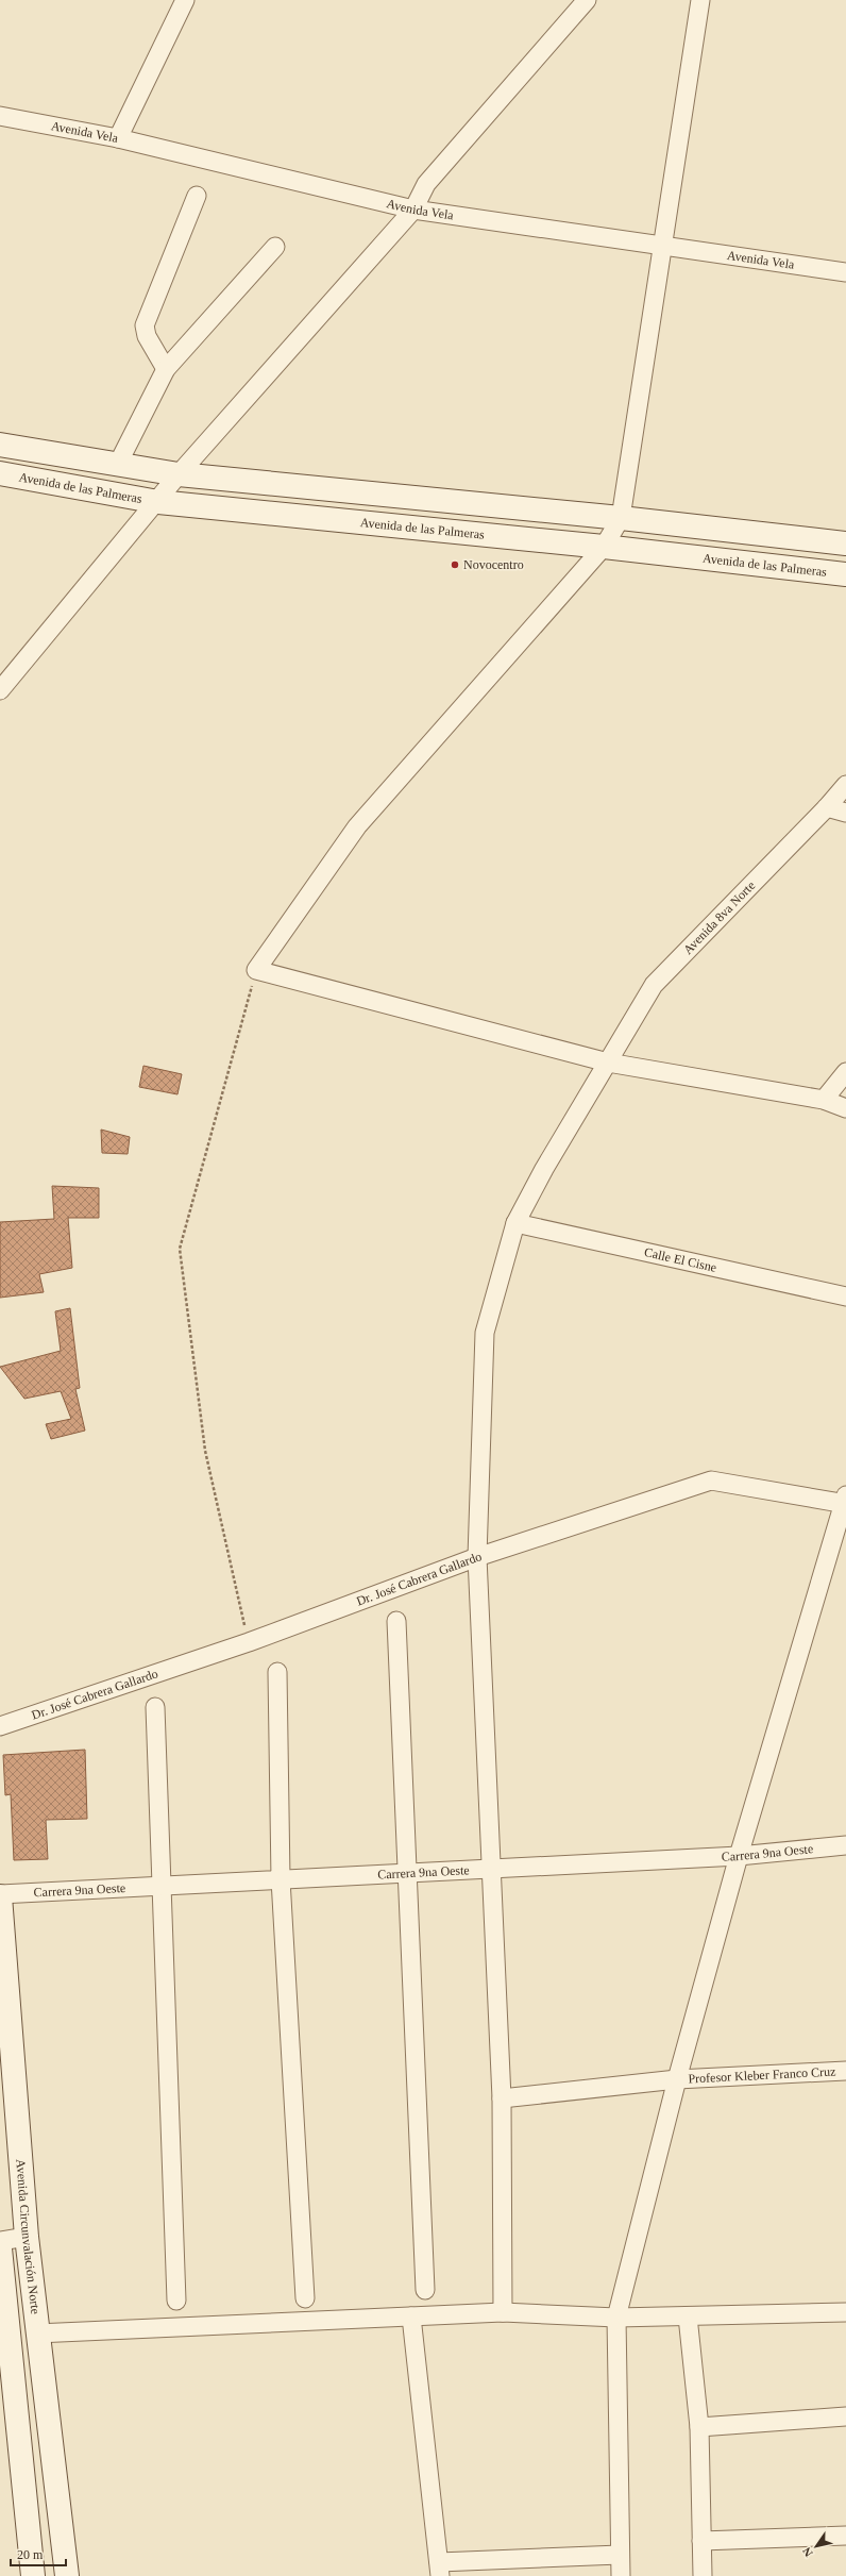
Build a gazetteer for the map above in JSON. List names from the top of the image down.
{
  "streets": {
    "main road": ["Avenida de las Palmeras", "Avenida Circunvalación Norte"],
    "street": [
      "Avenida Vela",
      "Avenida 8va Norte",
      "Calle El Cisne",
      "Dr. José Cabrera Gallardo",
      "Carrera 9na Oeste",
      "Profesor Kleber Franco Cruz"
    ]
  },
  "crossings": [
    ["Avenida 8va Norte", "Calle El Cisne"],
    ["Avenida 8va Norte", "Dr. José Cabrera Gallardo"],
    ["Avenida 8va Norte", "Carrera 9na Oeste"],
    ["Avenida 8va Norte", "Profesor Kleber Franco Cruz"],
    ["Carrera 9na Oeste", "Avenida Circunvalación Norte"]
  ],
  "places": ["Novocentro"],
  "scale_bar": "20 m",
  "north": "bottom left"
}
